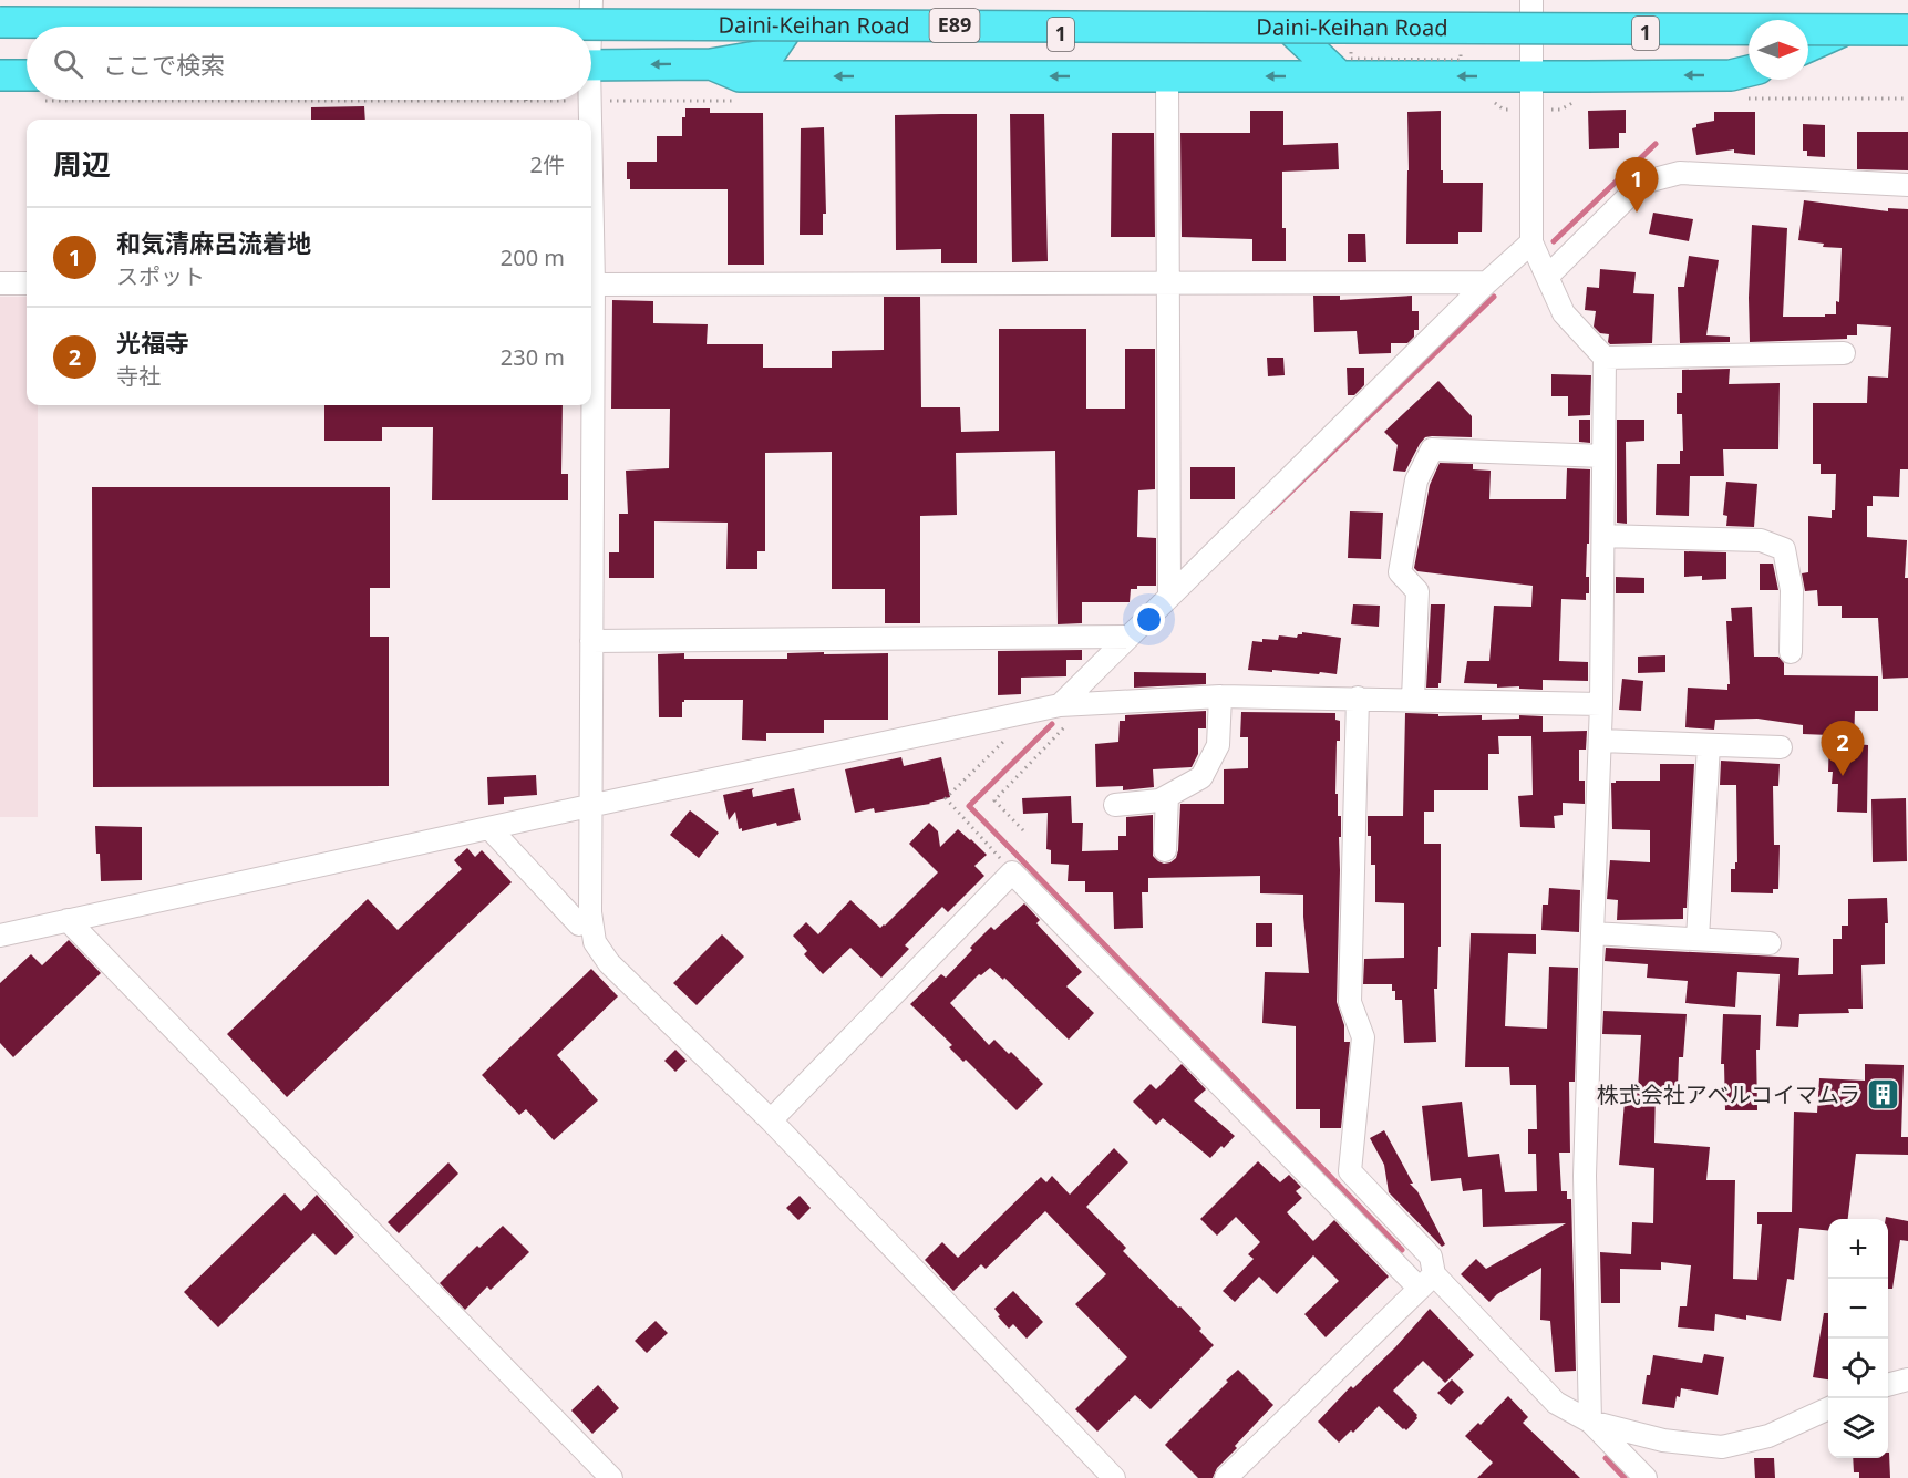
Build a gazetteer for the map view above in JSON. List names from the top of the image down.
{
  "streets": {
    "highway": ["Daini-Keihan Road", "E89", "1"]
  },
  "places": {
    "building": ["株式会社アベルコイマムラ"]
  },
  "north": "right",
  "page": {
    "search": "ここで検索",
    "heading": ["周辺", "2件"],
    "pins": ["1", "2"],
    "list": [
      {
        "mark": "1",
        "name": "和気清麻呂流着地",
        "note": "スポット",
        "value": "200 m"
      },
      {
        "mark": "2",
        "name": "光福寺",
        "note": "寺社",
        "value": "230 m"
      }
    ],
    "map_buttons": ["+", "−"]
  }
}
